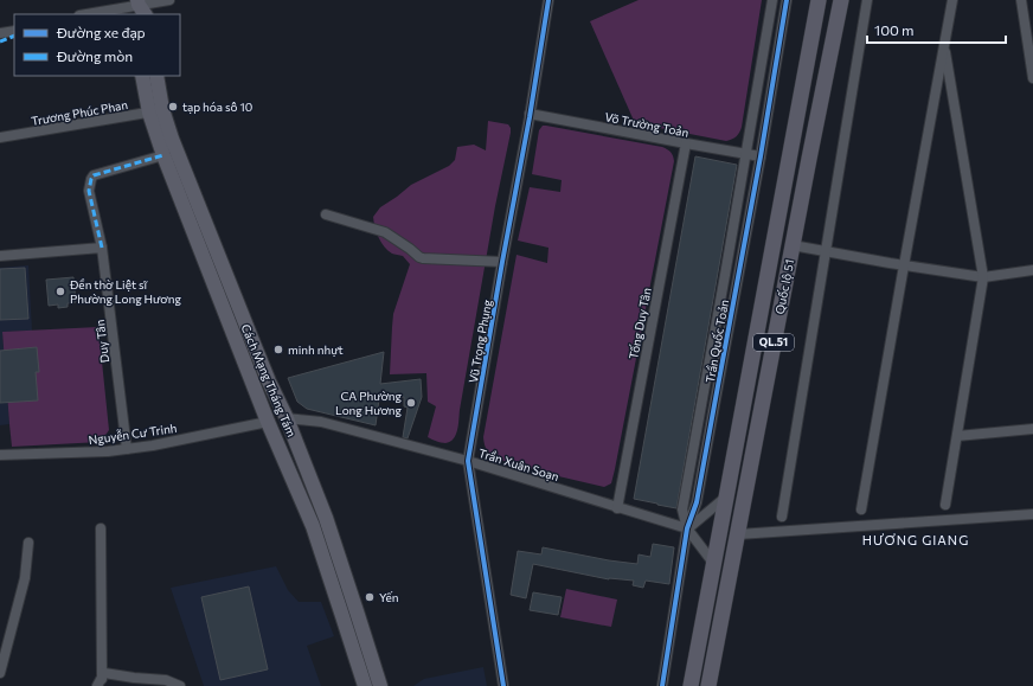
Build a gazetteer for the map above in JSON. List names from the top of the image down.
{
  "streets": {
    "highway": ["Quốc lộ 51", "QL.51"],
    "main road": ["Cách Mạng Tháng Tám"],
    "street": [
      "Trương Phúc Phan",
      "Võ Trường Toản",
      "Tống Duy Tân",
      "Duy Tân",
      "Vũ Trọng Phụng",
      "Trần Quốc Toản",
      "Nguyễn Cư Trinh",
      "Trần Xuân Soạn"
    ]
  },
  "crossings": [
    ["Trương Phúc Phan", "Cách Mạng Tháng Tám"],
    ["Võ Trường Toản", "Tống Duy Tân"],
    ["Võ Trường Toản", "Vũ Trọng Phụng"],
    ["Võ Trường Toản", "Trần Quốc Toản"],
    ["Tống Duy Tân", "Trần Xuân Soạn"],
    ["Duy Tân", "Cách Mạng Tháng Tám"],
    ["Duy Tân", "Nguyễn Cư Trinh"],
    ["Vũ Trọng Phụng", "Trần Xuân Soạn"],
    ["Trần Quốc Toản", "Trần Xuân Soạn"],
    ["Cách Mạng Tháng Tám", "Nguyễn Cư Trinh"],
    ["Cách Mạng Tháng Tám", "Trần Xuân Soạn"]
  ],
  "districts": ["HƯƠNG GIANG"],
  "places": [
    "tạp hóa sô 10",
    "Đền thờ Liệt sĩ Phường Long Hương",
    "minh nhựt",
    "CA Phường Long Hương",
    "Yến"
  ],
  "legend": ["Đường xe đạp", "Đường mòn"],
  "scale_bar": "100 m"
}
